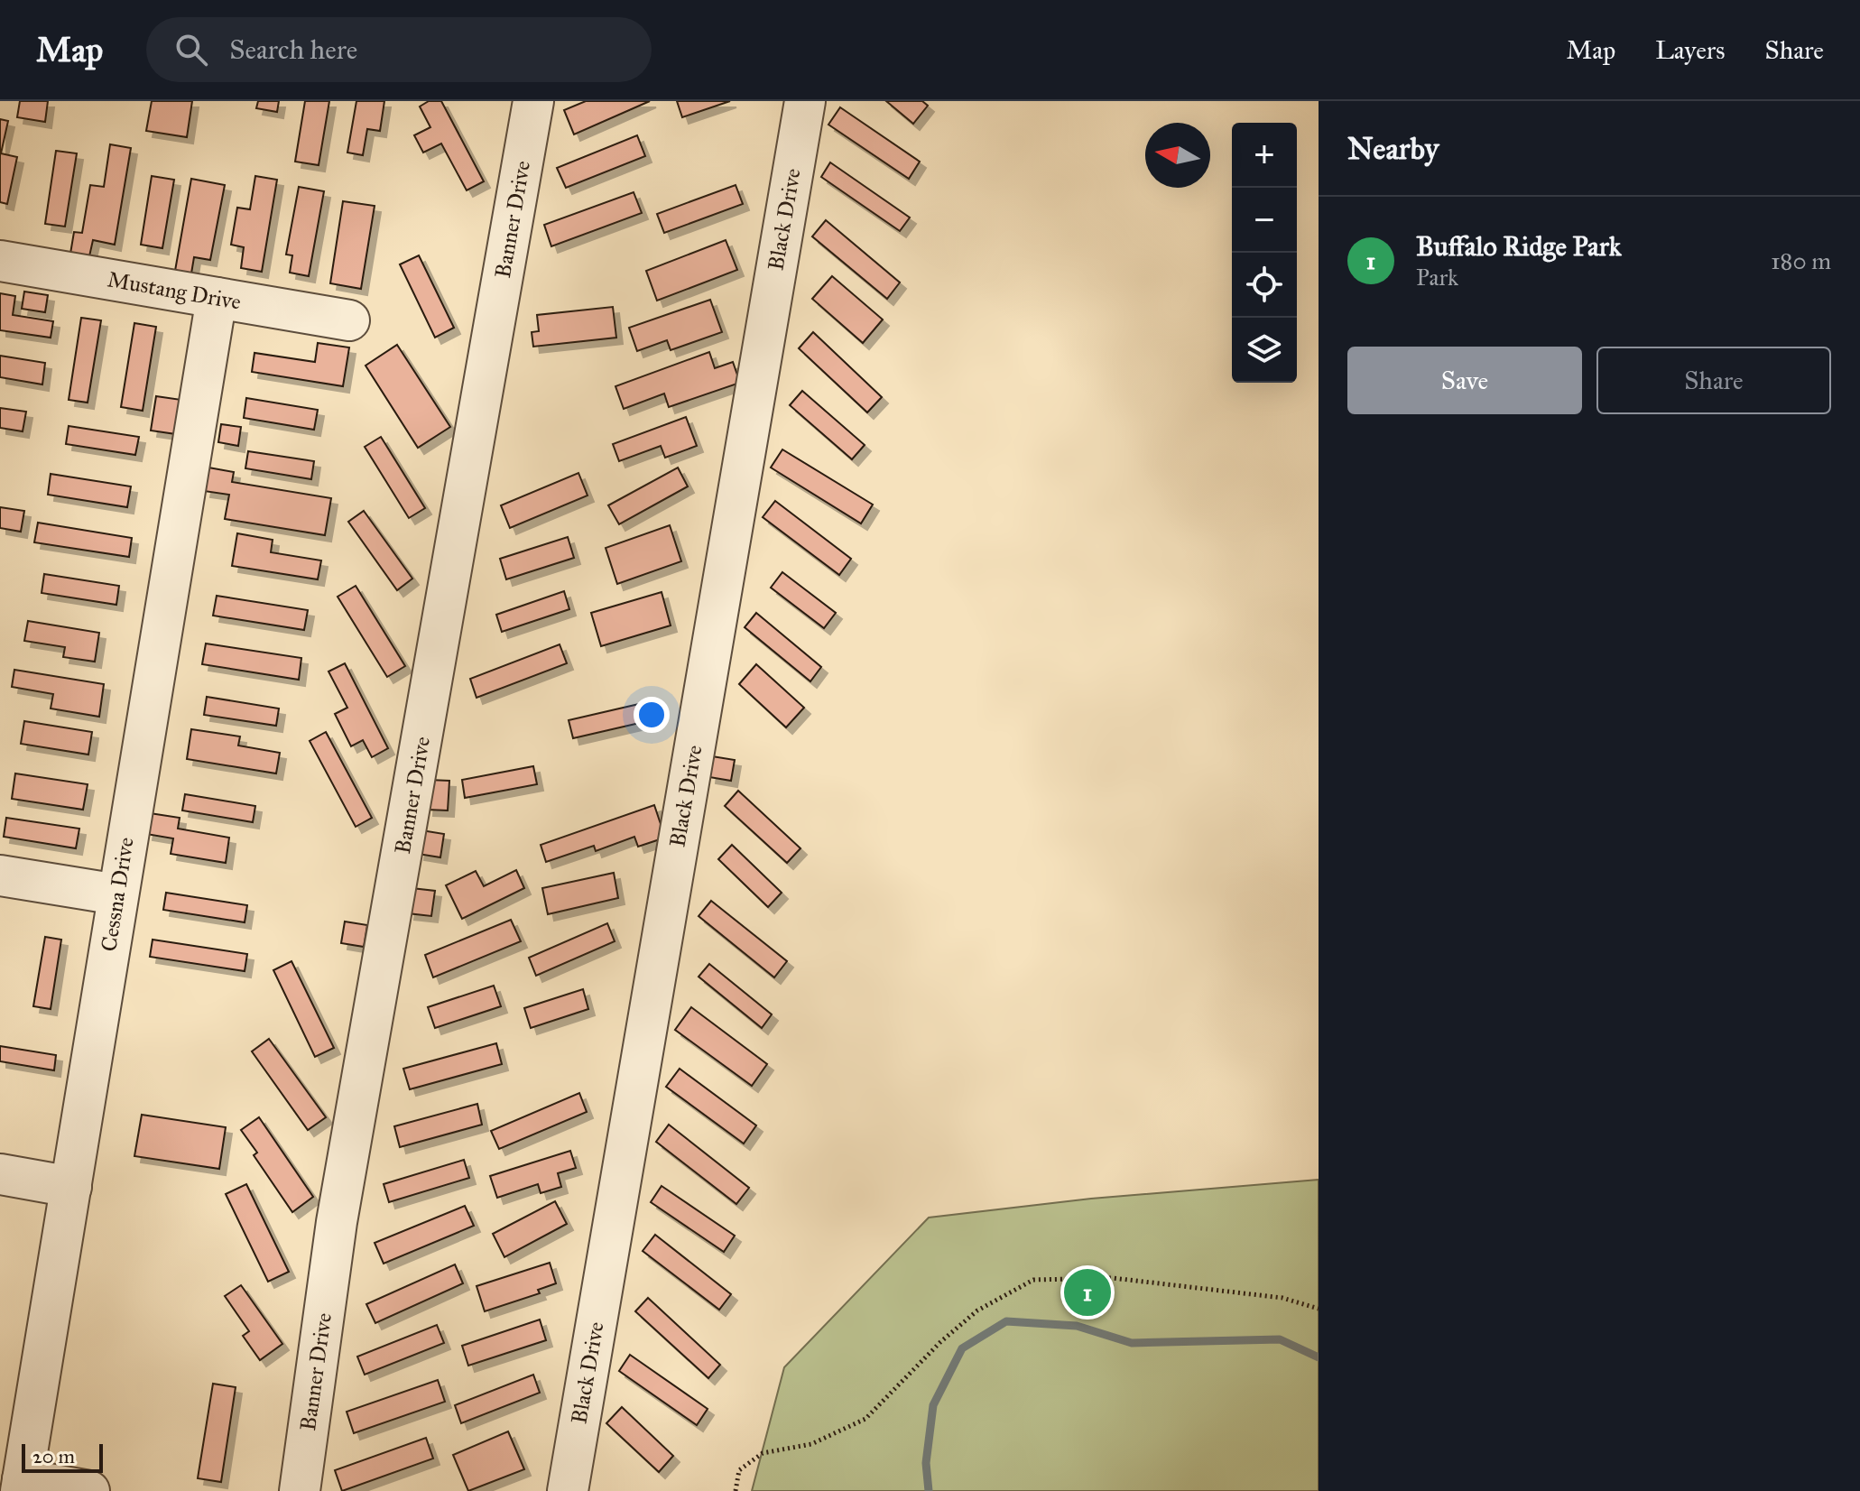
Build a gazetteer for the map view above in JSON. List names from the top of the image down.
{
  "streets": {
    "street": [
      "Banner Drive",
      "Black Drive",
      "Mustang Drive",
      "Cessna Drive"
    ]
  },
  "crossings": [
    ["Mustang Drive", "Cessna Drive"]
  ],
  "scale_bar": "20 m",
  "north": "left",
  "page": {
    "header": "Map",
    "search": "Search here",
    "nav": ["Map", "Layers", "Share"],
    "heading": "Nearby",
    "map_buttons": ["+", "−"],
    "list": [
      {
        "mark": "1",
        "name": "Buffalo Ridge Park",
        "note": "Park",
        "value": "180 m"
      }
    ],
    "buttons": ["Save", "Share"],
    "pins": "1",
    "scale": "20 m"
  }
}
